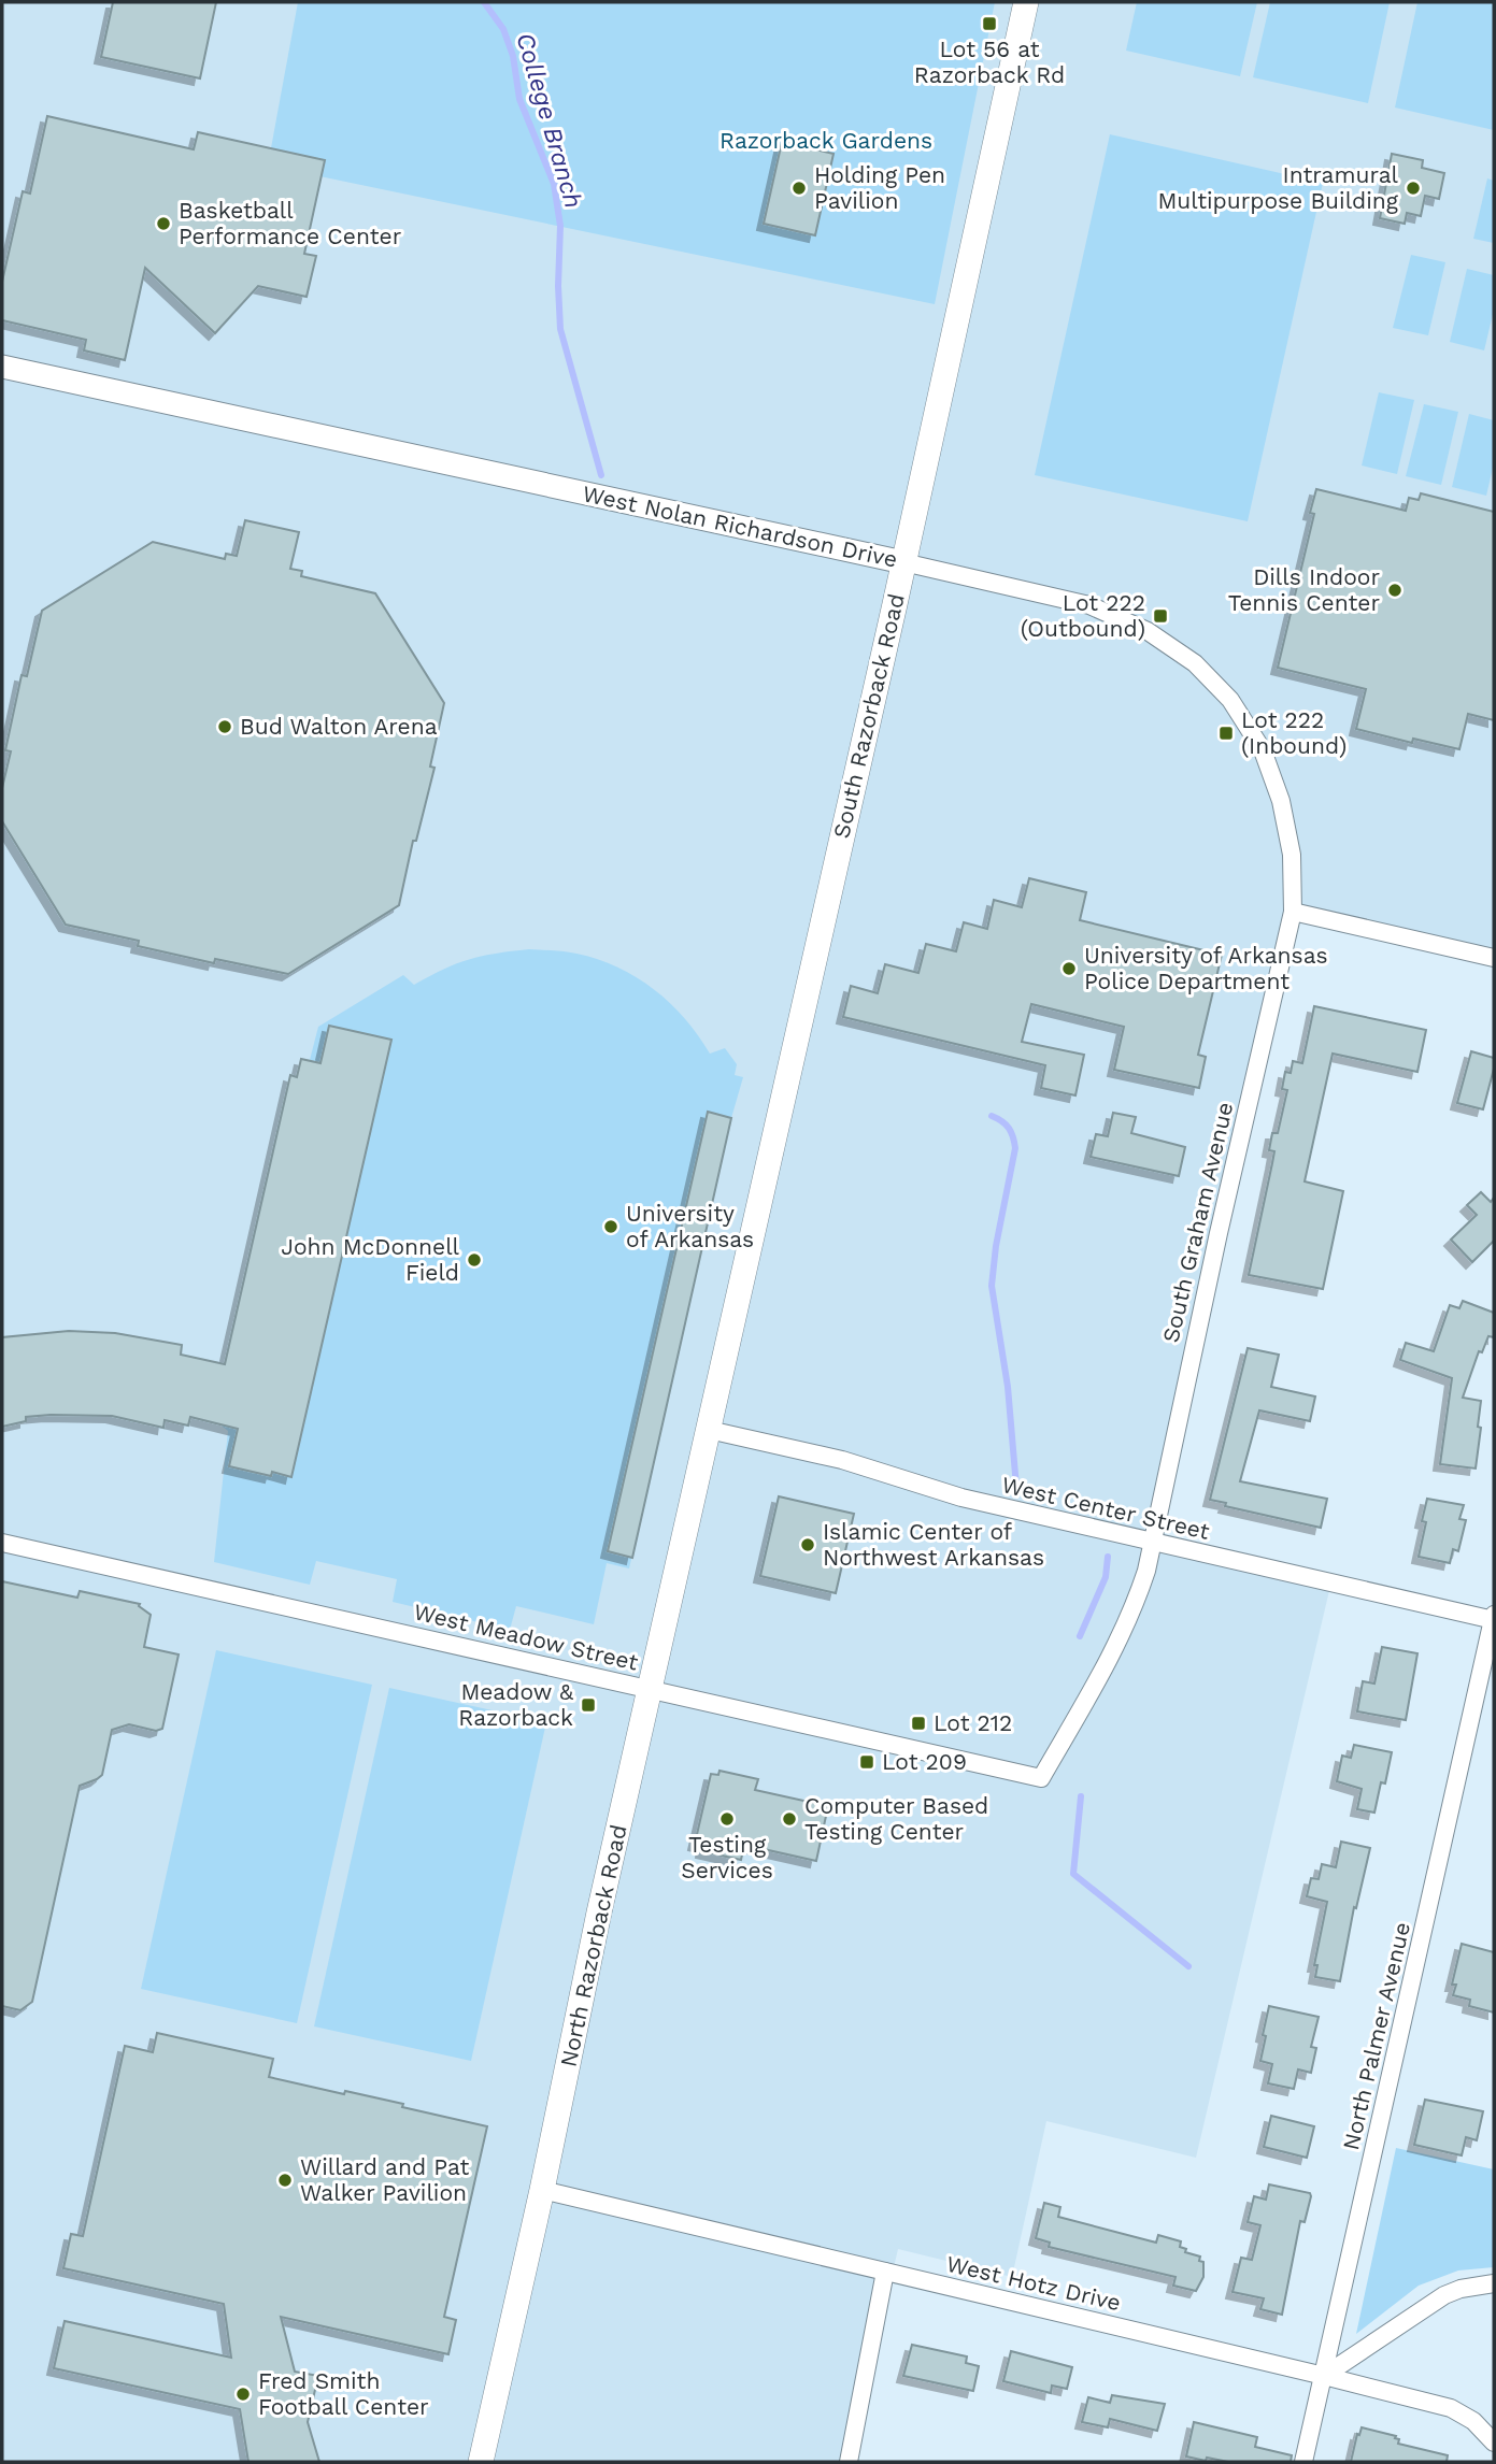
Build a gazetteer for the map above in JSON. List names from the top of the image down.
{
  "streets": {
    "main road": ["South Razorback Road", "North Razorback Road"],
    "street": [
      "West Nolan Richardson Drive",
      "South Graham Avenue",
      "West Center Street",
      "West Meadow Street",
      "North Palmer Avenue",
      "West Hotz Drive"
    ]
  },
  "crossings": [
    ["West Nolan Richardson Drive", "South Razorback Road"],
    ["West Nolan Richardson Drive", "South Graham Avenue"],
    ["South Razorback Road", "West Center Street"],
    ["South Razorback Road", "North Razorback Road"],
    ["South Graham Avenue", "West Center Street"],
    ["South Graham Avenue", "West Meadow Street"],
    ["West Center Street", "North Razorback Road"],
    ["West Center Street", "North Palmer Avenue"],
    ["West Meadow Street", "North Razorback Road"],
    ["North Razorback Road", "West Hotz Drive"],
    ["North Palmer Avenue", "West Hotz Drive"]
  ],
  "water": ["College Branch"],
  "parks": ["Razorback Gardens"],
  "places": {
    "transit": [
      "Lot 56 at Razorback Rd",
      "Lot 222 (Outbound)",
      "Lot 222 (Inbound)",
      "Meadow & Razorback",
      "Lot 212",
      "Lot 209"
    ],
    "other": [
      "Holding Pen Pavilion",
      "Intramural Multipurpose Building",
      "Basketball Performance Center",
      "Dills Indoor Tennis Center",
      "Bud Walton Arena",
      "University of Arkansas Police Department",
      "University of Arkansas",
      "John McDonnell Field",
      "Islamic Center of Northwest Arkansas",
      "Testing Services",
      "Computer Based Testing Center",
      "Willard and Pat Walker Pavilion",
      "Fred Smith Football Center"
    ]
  }
}
